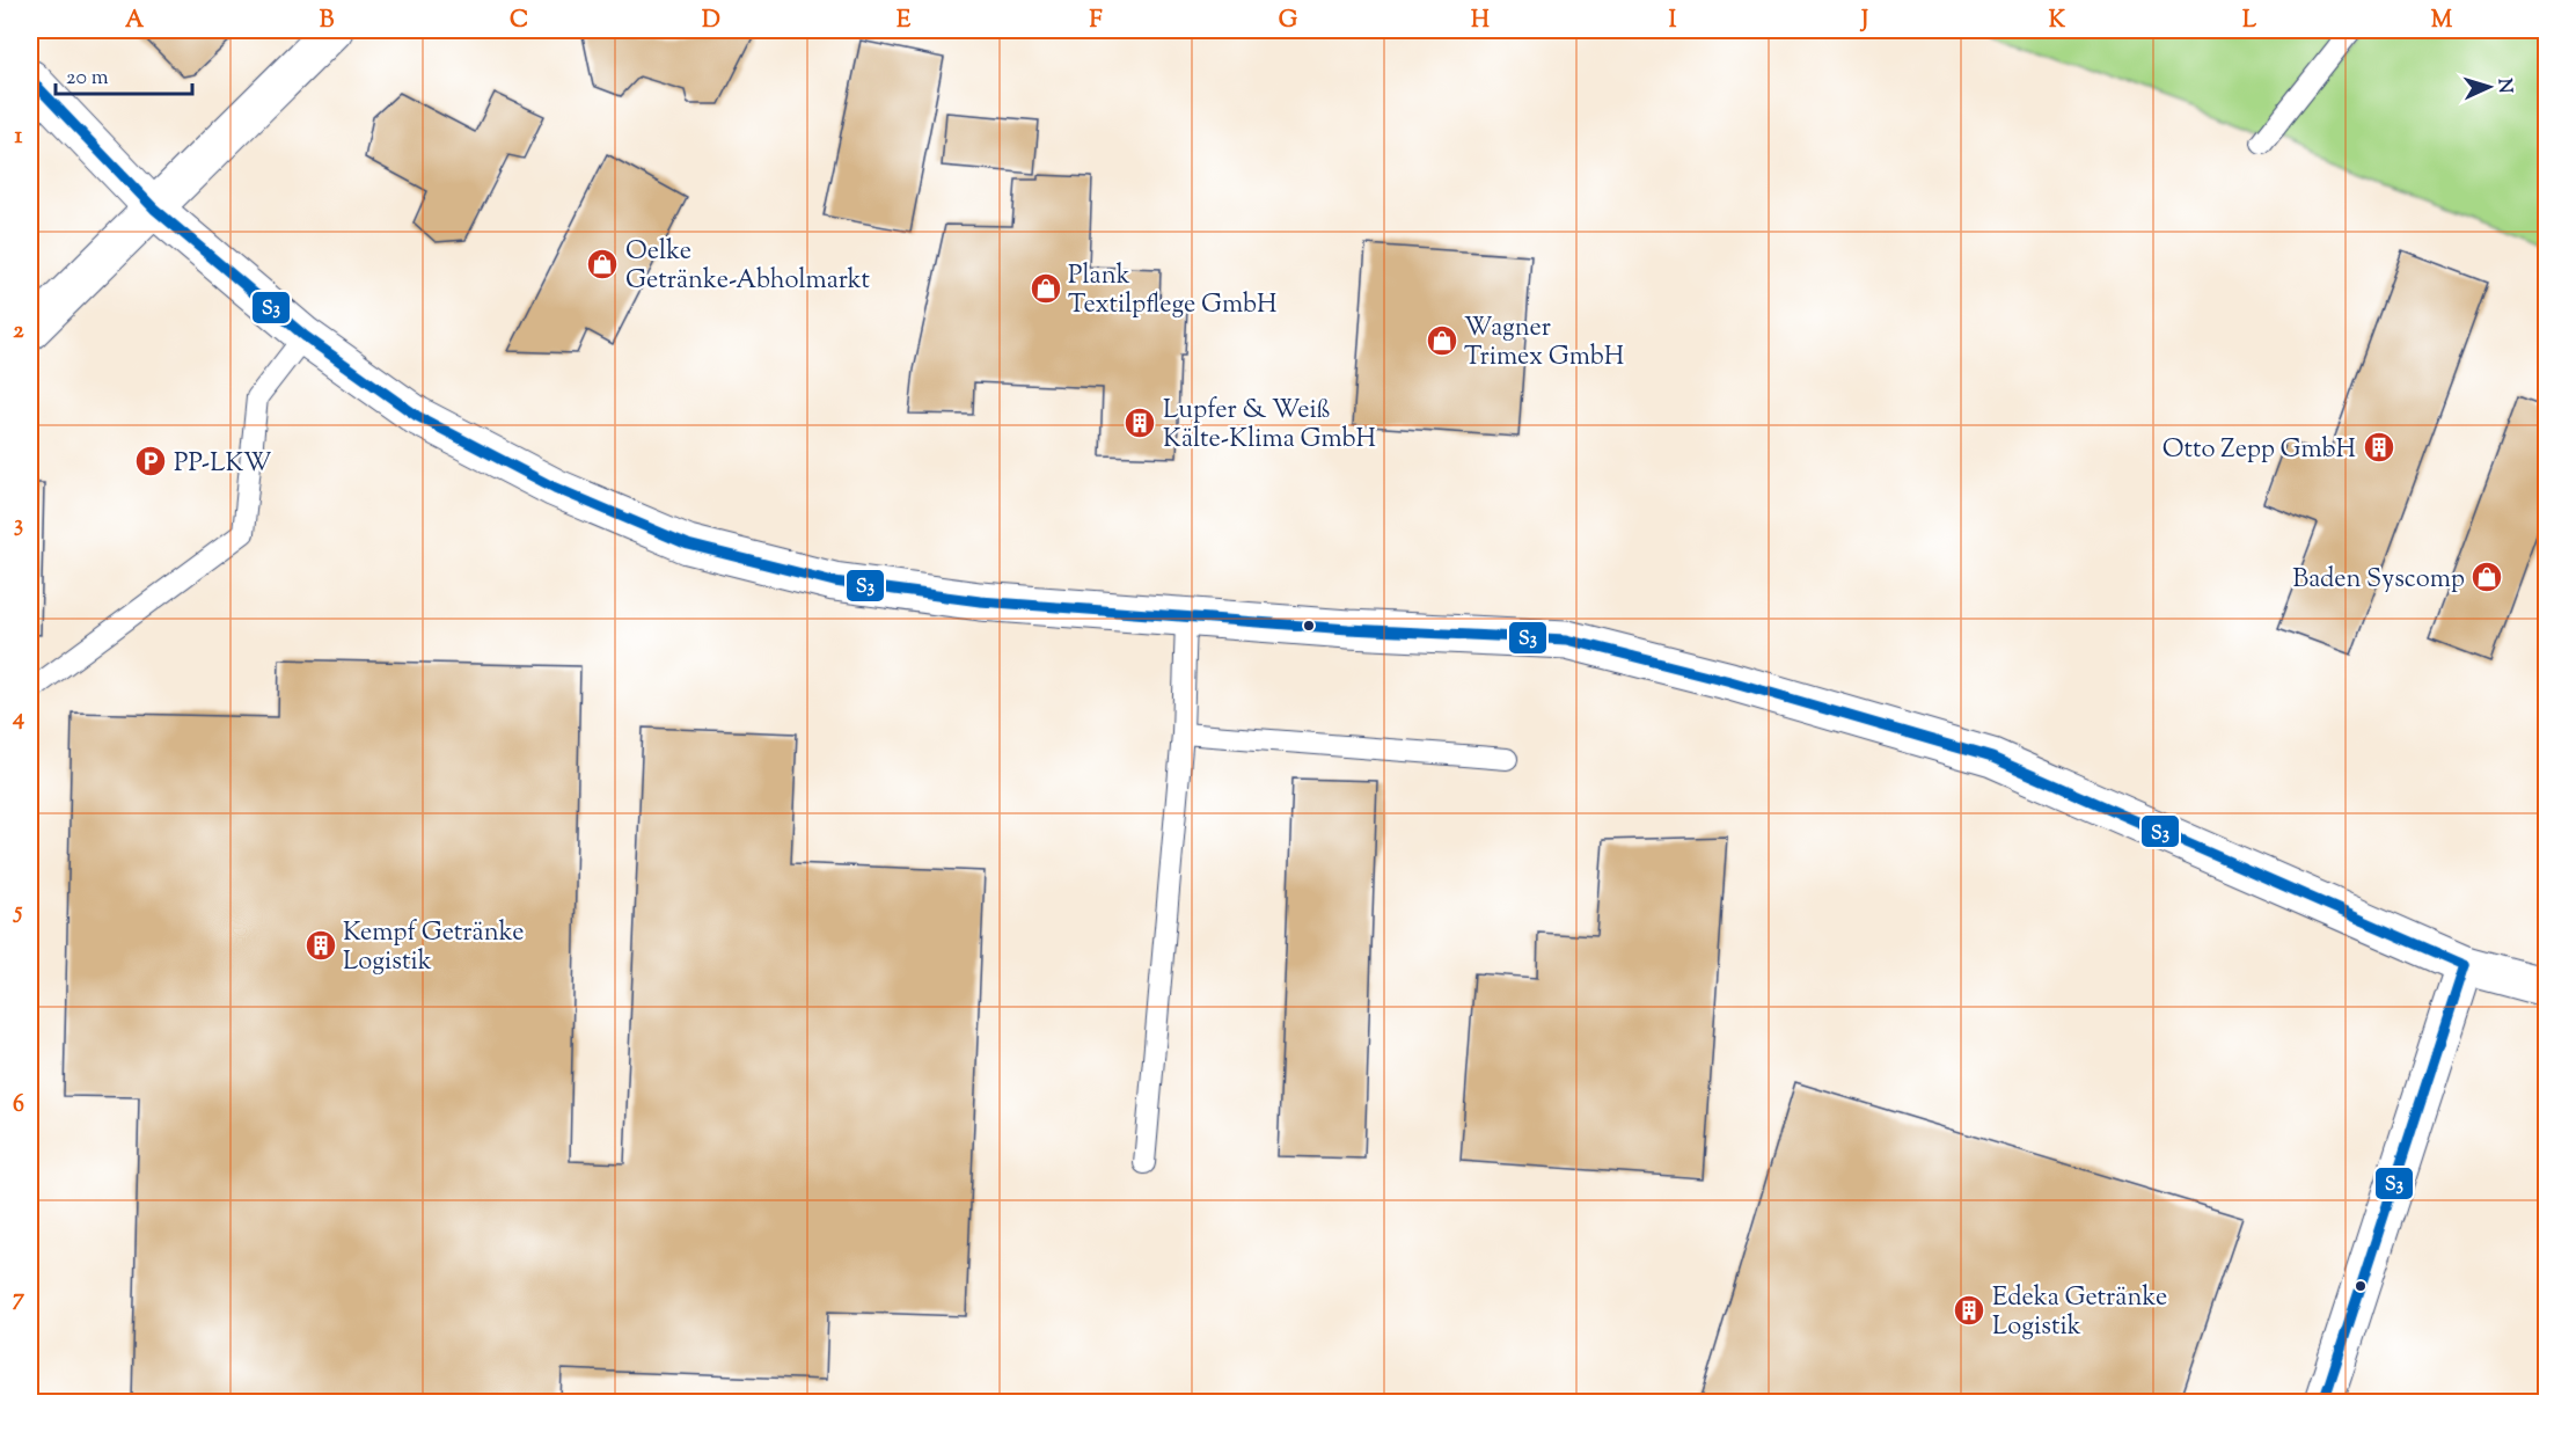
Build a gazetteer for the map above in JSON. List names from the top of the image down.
{
  "places": {
    "shop": [
      "Oelke Getränke-Abholmarkt",
      "Plank Textilpflege GmbH",
      "Wagner Trimex GmbH",
      "Baden Syscomp"
    ],
    "building": [
      "Lupfer & Weiß Kälte-Klima GmbH",
      "Otto Zepp GmbH",
      "Kempf Getränke Logistik",
      "Edeka Getränke Logistik"
    ],
    "parking": ["PP-LKW"]
  },
  "lines": ["transit line S3"],
  "scale_bar": "20 m",
  "north": "right",
  "grid": {
    "columns": [
      "A",
      "B",
      "C",
      "D",
      "E",
      "F",
      "G",
      "H",
      "I",
      "J",
      "K",
      "L",
      "M"
    ],
    "rows": [
      "1",
      "2",
      "3",
      "4",
      "5",
      "6",
      "7"
    ]
  }
}
